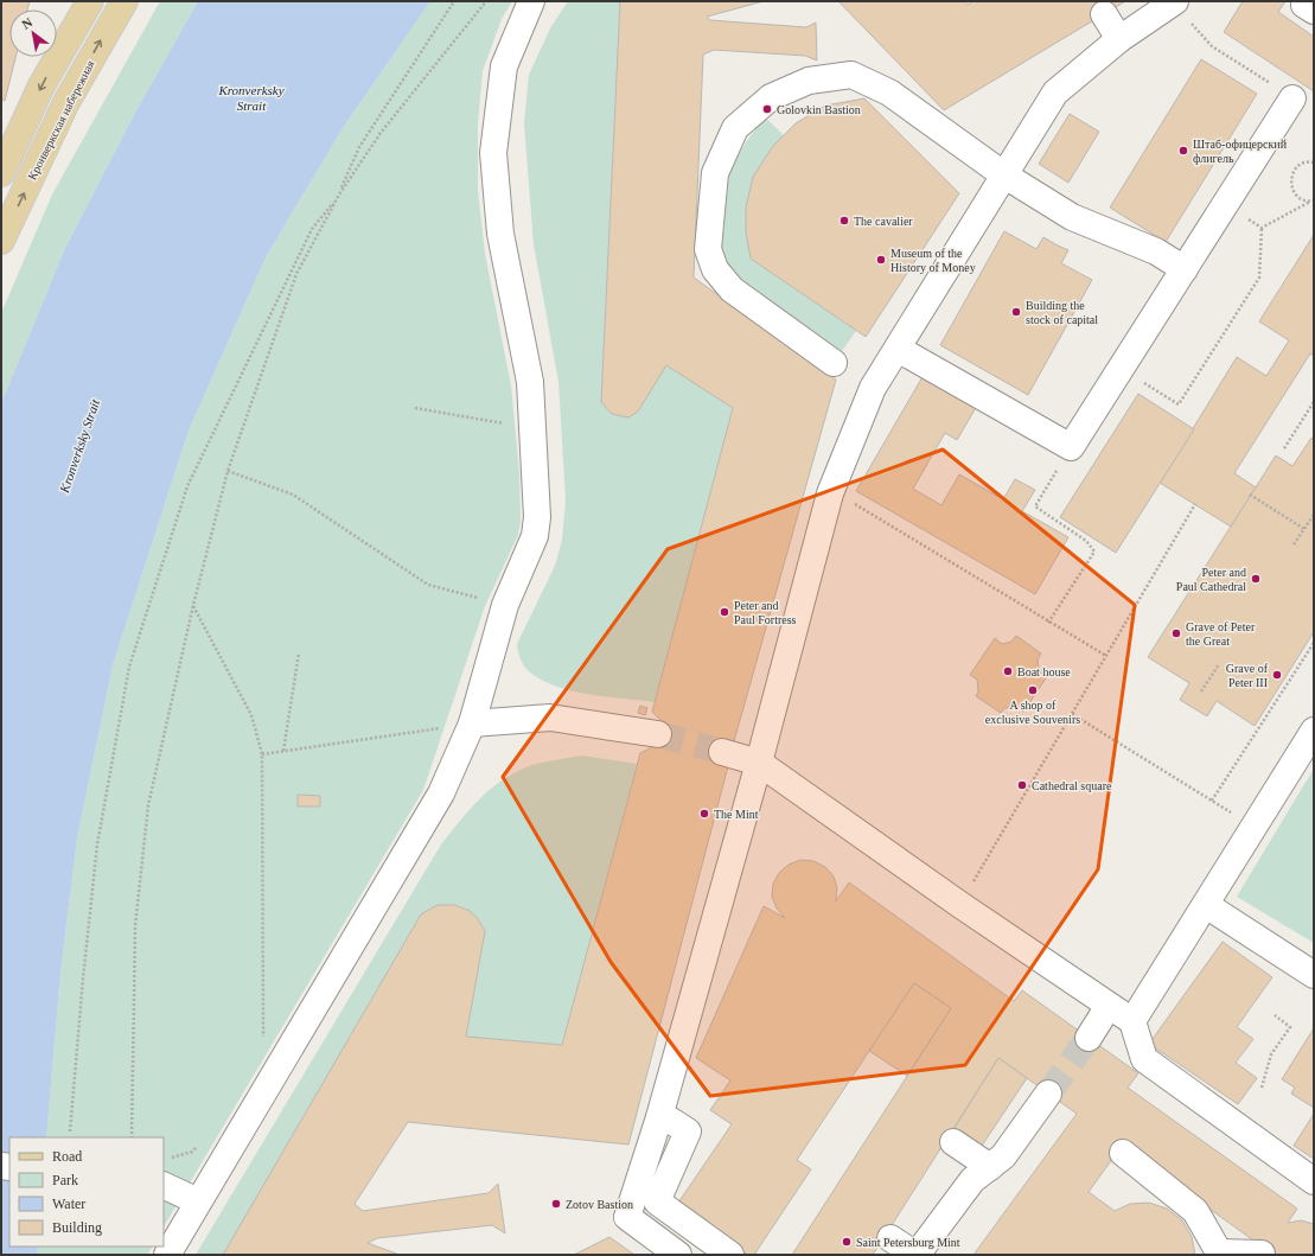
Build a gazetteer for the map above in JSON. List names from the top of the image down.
{
  "streets": {
    "main road": ["Кронверкская набережная"]
  },
  "water": ["Kronverksky Strait"],
  "places": [
    "Golovkin Bastion",
    "Штаб-офицерский флигель",
    "The cavalier",
    "Museum of the History of Money",
    "Building the stock of capital",
    "Peter and Paul Cathedral",
    "Peter and Paul Fortress",
    "Grave of Peter the Great",
    "Boat house",
    "Grave of Peter III",
    "A shop of exclusive Souvenirs",
    "Cathedral square",
    "The Mint",
    "Zotov Bastion",
    "Saint Petersburg Mint"
  ],
  "legend": [
    "Road",
    "Park",
    "Water",
    "Building"
  ],
  "north": "top left"
}
